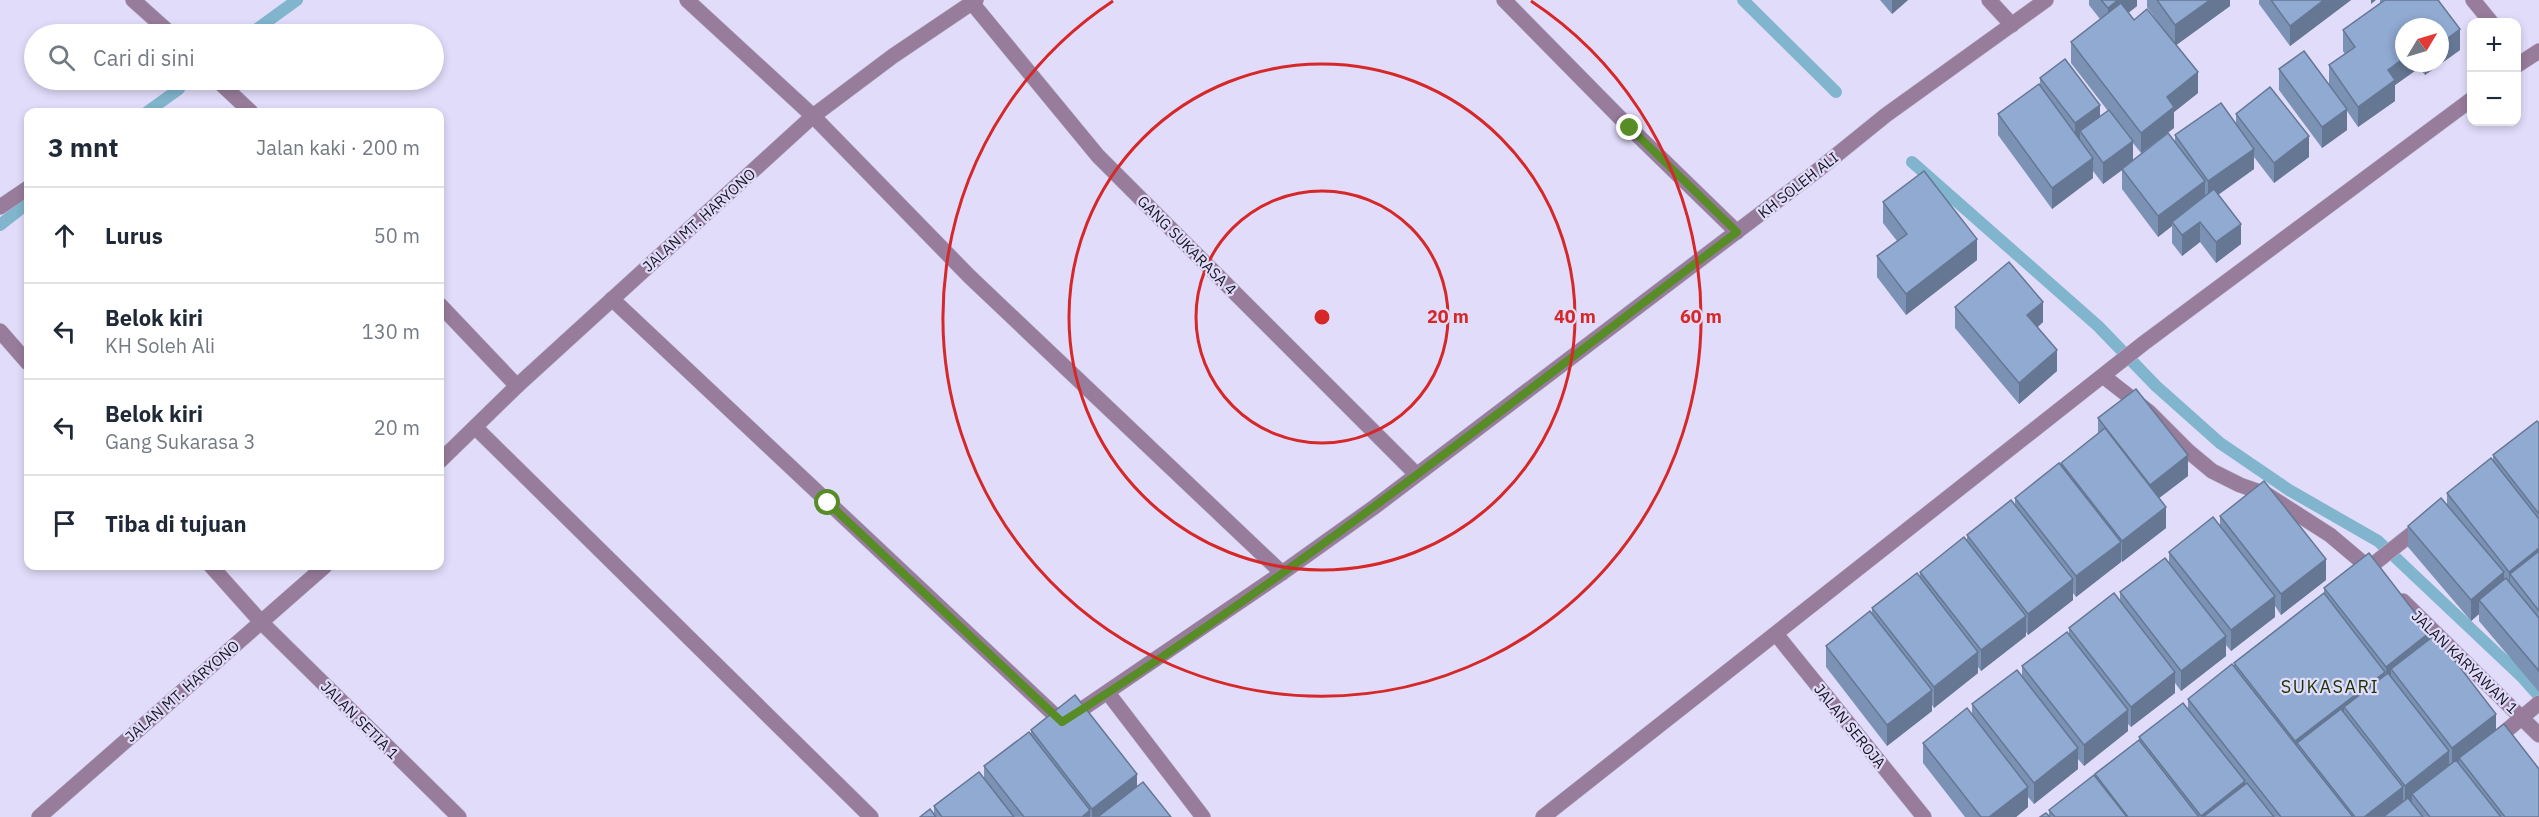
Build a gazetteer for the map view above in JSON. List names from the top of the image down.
{
  "streets": {
    "street": [
      "KH SOLEH ALI",
      "JALAN MT. HARYONO",
      "GANG SUKARASA 4",
      "JALAN KARYAWAN 1",
      "JALAN SETIA 1",
      "JALAN SEROJA"
    ]
  },
  "crossings": [
    ["KH SOLEH ALI", "JALAN MT. HARYONO"],
    ["KH SOLEH ALI", "GANG SUKARASA 4"],
    ["JALAN MT. HARYONO", "GANG SUKARASA 4"],
    ["JALAN MT. HARYONO", "JALAN SETIA 1"]
  ],
  "districts": ["SUKASARI"],
  "north": "top right",
  "page": {
    "map_buttons": ["+", "−"],
    "search": "Cari di sini",
    "heading": ["3 mnt", "Jalan kaki · 200 m"],
    "list": [
      ["Lurus", "50 m"],
      ["Belok kiri", "KH Soleh Ali", "130 m"],
      ["Belok kiri", "Gang Sukarasa 3", "20 m"],
      "Tiba di tujuan"
    ]
  },
  "rings": ["20 m", "40 m", "60 m"]
}
